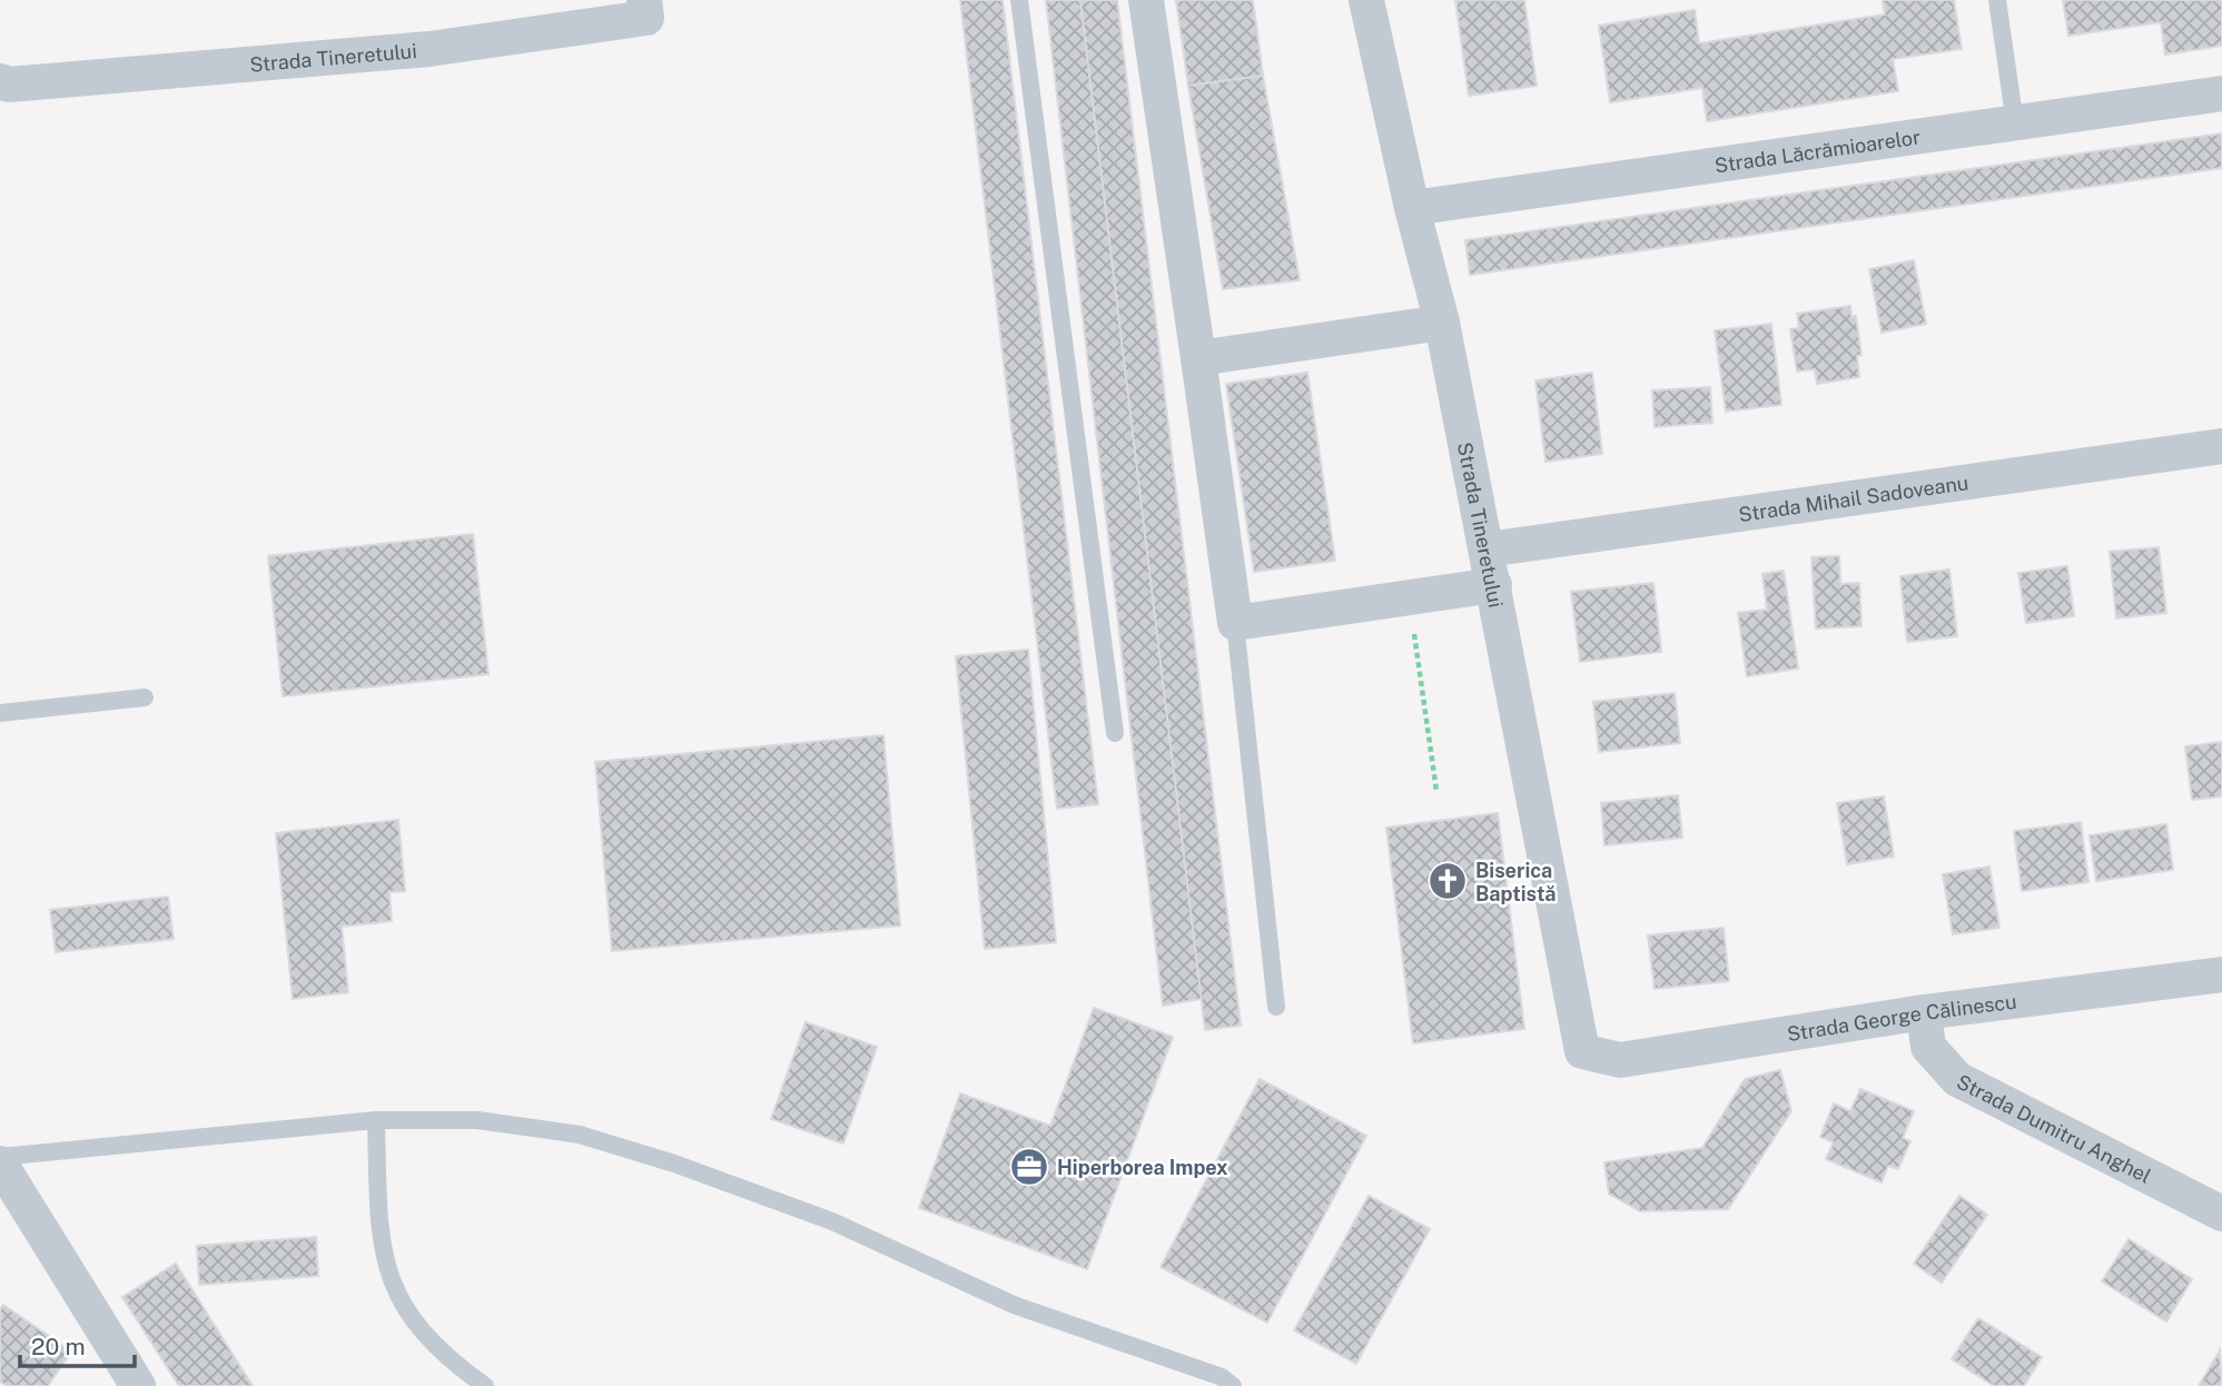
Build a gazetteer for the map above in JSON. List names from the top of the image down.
{
  "streets": {
    "street": [
      "Strada Tineretului",
      "Strada Lăcrămioarelor",
      "Strada Mihail Sadoveanu",
      "Strada George Călinescu",
      "Strada Dumitru Anghel"
    ]
  },
  "crossings": [
    ["Strada Tineretului", "Strada Lăcrămioarelor"],
    ["Strada Tineretului", "Strada Mihail Sadoveanu"],
    ["Strada Tineretului", "Strada George Călinescu"],
    ["Strada George Călinescu", "Strada Dumitru Anghel"]
  ],
  "places": {
    "church": ["Biserica Baptistă"],
    "office": ["Hiperborea Impex"]
  },
  "scale_bar": "20 m"
}
